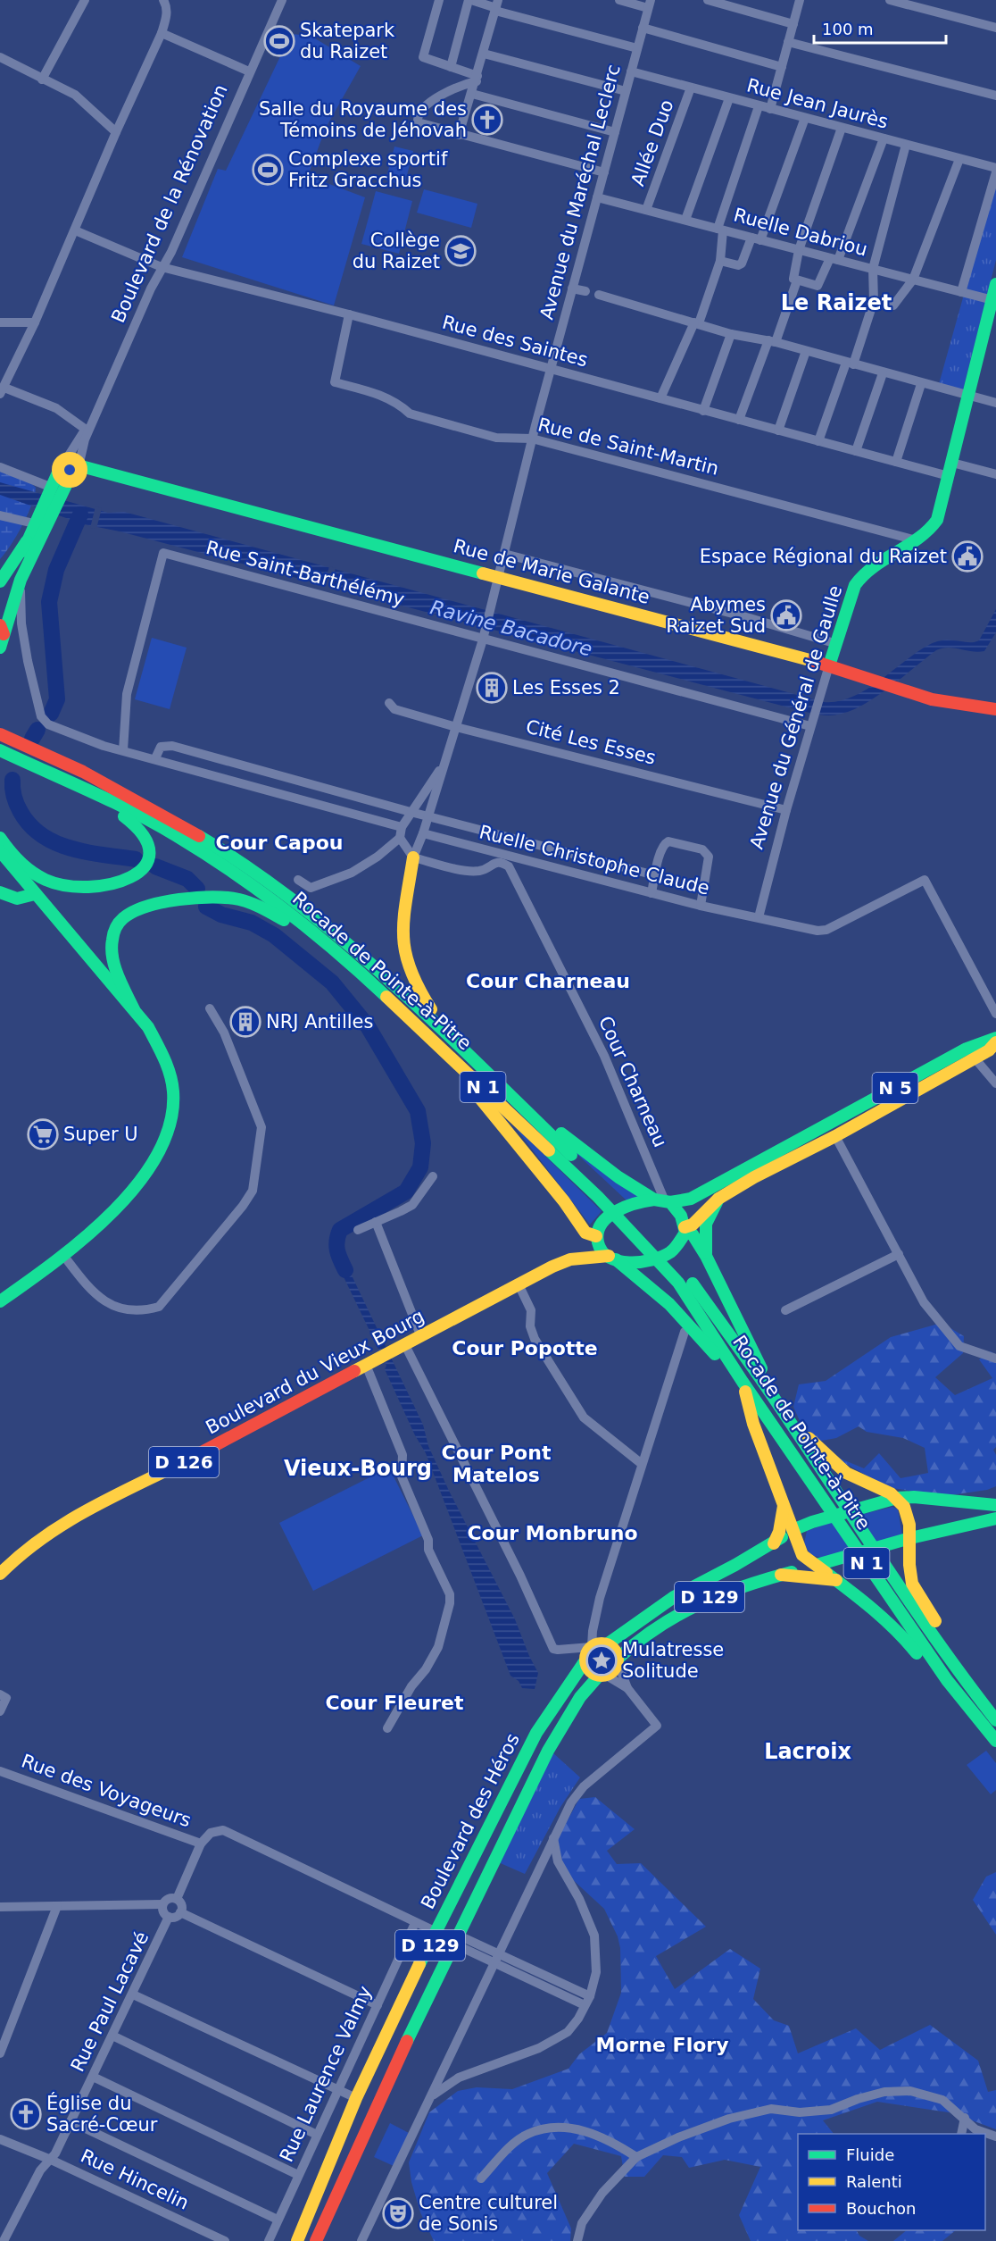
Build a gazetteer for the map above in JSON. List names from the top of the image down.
{
  "streets": {
    "main road": [
      "Boulevard de la Rénovation",
      "Rue de Marie Galante",
      "Avenue du Général de Gaulle",
      "Rocade de Pointe-à-Pitre",
      "N 1",
      "N 5",
      "Boulevard du Vieux Bourg",
      "D 126",
      "D 129",
      "Boulevard des Héros"
    ],
    "street": [
      "Rue Jean Jaurès",
      "Allée Duo",
      "Avenue du Maréchal Leclerc",
      "Ruelle Dabriou",
      "Rue des Saintes",
      "Rue de Saint-Martin",
      "Rue Saint-Barthélémy",
      "Cité Les Esses",
      "Ruelle Christophe Claude",
      "Cour Charneau",
      "Rue des Voyageurs",
      "Rue Paul Lacavé",
      "Rue Laurence Valmy",
      "Rue Hincelin"
    ]
  },
  "crossings": [
    ["Rue Jean Jaurès", "Allée Duo"],
    ["Rue Jean Jaurès", "Avenue du Maréchal Leclerc"],
    ["Allée Duo", "Ruelle Dabriou"],
    ["Avenue du Maréchal Leclerc", "Ruelle Dabriou"],
    ["Avenue du Maréchal Leclerc", "Rue des Saintes"],
    ["Avenue du Maréchal Leclerc", "Rue de Saint-Martin"],
    ["Avenue du Maréchal Leclerc", "Rue de Marie Galante"],
    ["Avenue du Maréchal Leclerc", "Rue Saint-Barthélémy"],
    ["Avenue du Maréchal Leclerc", "Cité Les Esses"],
    ["Avenue du Maréchal Leclerc", "Ruelle Christophe Claude"],
    ["Avenue du Maréchal Leclerc", "Cour Charneau"],
    ["Boulevard de la Rénovation", "Rue des Saintes"],
    ["Boulevard de la Rénovation", "Rue de Marie Galante"],
    ["Ruelle Dabriou", "Avenue du Général de Gaulle"],
    ["Rue des Saintes", "Rue de Saint-Martin"],
    ["Rue des Saintes", "Avenue du Général de Gaulle"],
    ["Rue de Saint-Martin", "Avenue du Général de Gaulle"],
    ["Rue de Marie Galante", "Avenue du Général de Gaulle"],
    ["Rue Saint-Barthélémy", "Avenue du Général de Gaulle"],
    ["Avenue du Général de Gaulle", "Cité Les Esses"],
    ["Avenue du Général de Gaulle", "Ruelle Christophe Claude"],
    ["Rocade de Pointe-à-Pitre", "N 1"],
    ["Cour Charneau", "N 5"],
    ["Cour Charneau", "Boulevard du Vieux Bourg"],
    ["N 5", "Boulevard du Vieux Bourg"],
    ["D 129", "Boulevard des Héros"],
    ["Rue Paul Lacavé", "Rue Hincelin"]
  ],
  "districts": [
    "Le Raizet",
    "Cour Capou",
    "Cour Charneau",
    "Cour Popotte",
    "Cour Pont Matelos",
    "Vieux-Bourg",
    "Cour Monbruno",
    "Cour Fleuret",
    "Lacroix",
    "Morne Flory"
  ],
  "water": ["Ravine Bacadore"],
  "places": {
    "sports": ["Skatepark du Raizet", "Complexe sportif Fritz Gracchus"],
    "church": ["Salle du Royaume des Témoins de Jéhovah", "Église du Sacré-Cœur"],
    "school or university": ["Collège du Raizet"],
    "public building": ["Espace Régional du Raizet", "Abymes Raizet Sud"],
    "building": ["Les Esses 2", "NRJ Antilles"],
    "supermarket": ["Super U"],
    "place": ["Mulatresse Solitude"],
    "theatre": ["Centre culturel de Sonis"]
  },
  "legend": ["Fluide", "Ralenti", "Bouchon"],
  "scale_bar": "100 m"
}
